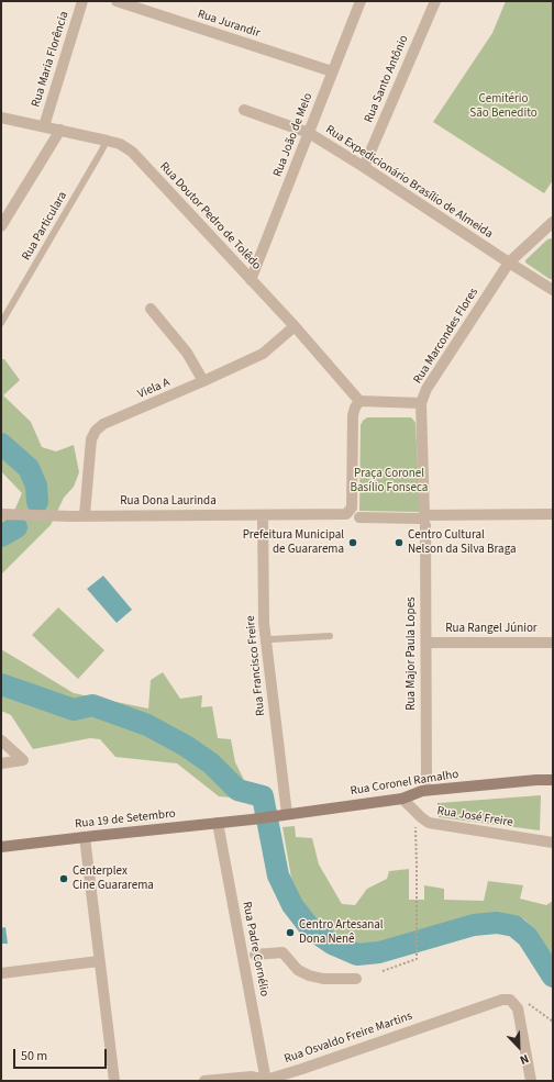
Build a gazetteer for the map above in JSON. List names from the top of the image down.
{
  "streets": {
    "main road": ["Rua Coronel Ramalho", "Rua 19 de Setembro"],
    "street": [
      "Rua Jurandir",
      "Rua Maria Florência",
      "Rua Santo Antônio",
      "Rua João de Melo",
      "Rua Expedicionário Brasílio de Almeida",
      "Rua Doutor Pedro de Tolêdo",
      "Rua Marcondes Flores",
      "Viela A",
      "Rua Dona Laurinda",
      "Rua Rangel Júnior",
      "Rua Major Paula Lopes",
      "Rua Francisco Freire",
      "Rua José Freire",
      "Rua Padre Cornélio",
      "Rua Osvaldo Freire Martins"
    ],
    "lane": ["Rua Particulara"]
  },
  "crossings": [
    ["Rua Jurandir", "Rua João de Melo"],
    ["Rua Maria Florência", "Rua Doutor Pedro de Tolêdo"],
    ["Rua Santo Antônio", "Rua Expedicionário Brasílio de Almeida"],
    ["Rua João de Melo", "Rua Expedicionário Brasílio de Almeida"],
    ["Rua João de Melo", "Rua Doutor Pedro de Tolêdo"],
    ["Rua Expedicionário Brasílio de Almeida", "Rua Marcondes Flores"],
    ["Rua Doutor Pedro de Tolêdo", "Rua Particulara"],
    ["Rua Doutor Pedro de Tolêdo", "Viela A"],
    ["Rua Doutor Pedro de Tolêdo", "Rua Dona Laurinda"],
    ["Rua Marcondes Flores", "Rua Major Paula Lopes"],
    ["Viela A", "Rua Dona Laurinda"],
    ["Rua Dona Laurinda", "Rua Francisco Freire"],
    ["Rua Francisco Freire", "Rua Coronel Ramalho"],
    ["Rua Coronel Ramalho", "Rua José Freire"],
    ["Rua Coronel Ramalho", "Rua 19 de Setembro"],
    ["Rua 19 de Setembro", "Rua Padre Cornélio"],
    ["Rua Padre Cornélio", "Rua Osvaldo Freire Martins"]
  ],
  "parks": ["Cemitério São Benedito", "Praça Coronel Basílio Fonseca"],
  "places": [
    "Prefeitura Municipal de Guararema",
    "Centro Cultural Nelson da Silva Braga",
    "Centerplex Cine Guararema",
    "Centro Artesanal Dona Nenê"
  ],
  "scale_bar": "50 m",
  "north": "bottom right"
}
